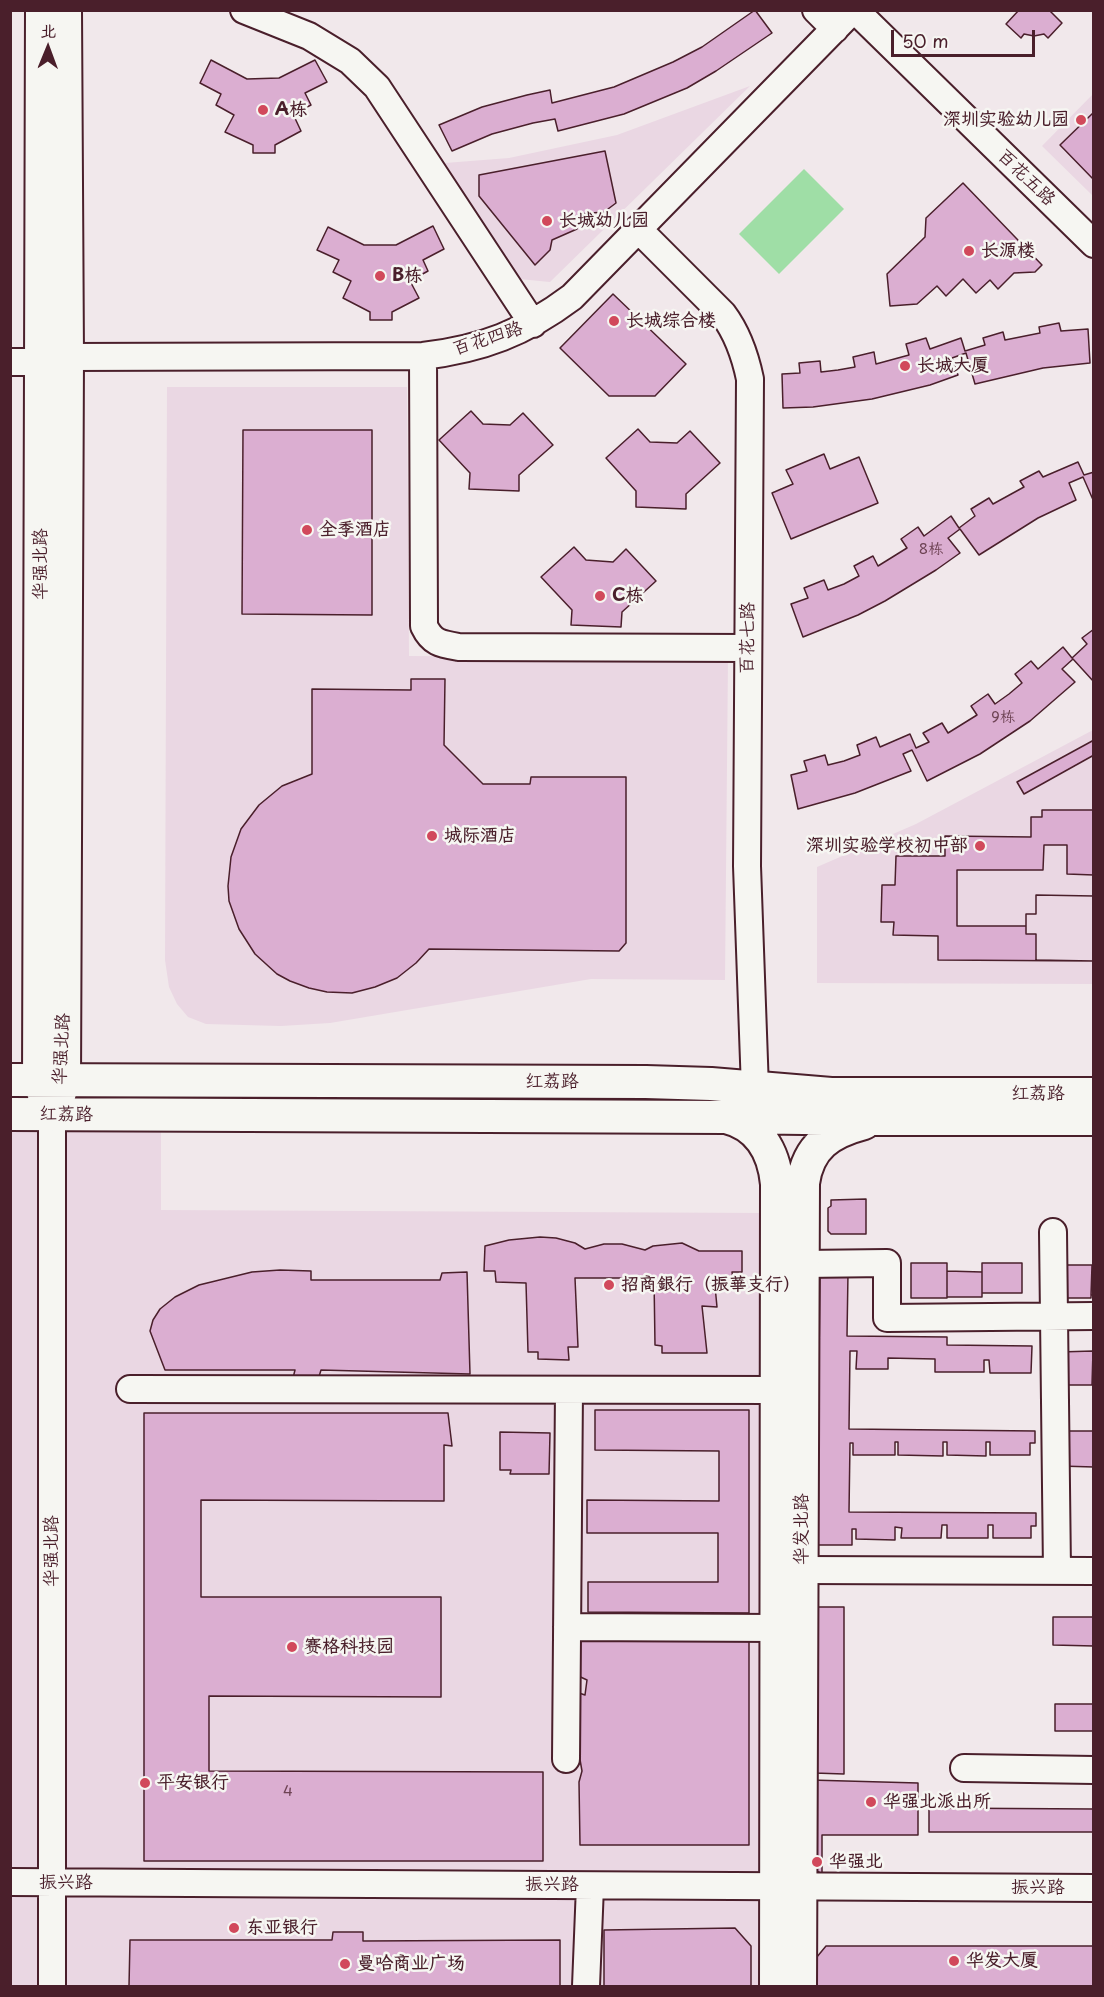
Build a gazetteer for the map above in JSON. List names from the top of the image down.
{
  "streets": {
    "main road": ["华强北路", "红荔路", "华发北路"],
    "street": [
      "百花五路",
      "百花四路",
      "百花七路",
      "振兴路"
    ]
  },
  "crossings": [
    ["百花五路", "百花四路"],
    ["百花四路", "华强北路"],
    ["百花四路", "百花七路"],
    ["华强北路", "红荔路"],
    ["华强北路", "振兴路"],
    ["百花七路", "红荔路"],
    ["红荔路", "华发北路"],
    ["华发北路", "振兴路"]
  ],
  "places": [
    "A栋",
    "深圳实验幼儿园",
    "长城幼儿园",
    "长源楼",
    "B栋",
    "长城综合楼",
    "长城大厦",
    "全季酒店",
    "C栋",
    "城际酒店",
    "深圳实验学校初中部",
    "招商銀行（振華支行）",
    "赛格科技园",
    "平安银行",
    "华强北派出所",
    "华强北",
    "东亚银行",
    "华发大厦",
    "曼哈商业广场"
  ],
  "house_numbers": ["8栋", "9栋", "4"],
  "scale_bar": "50 m",
  "north": "top"
}
